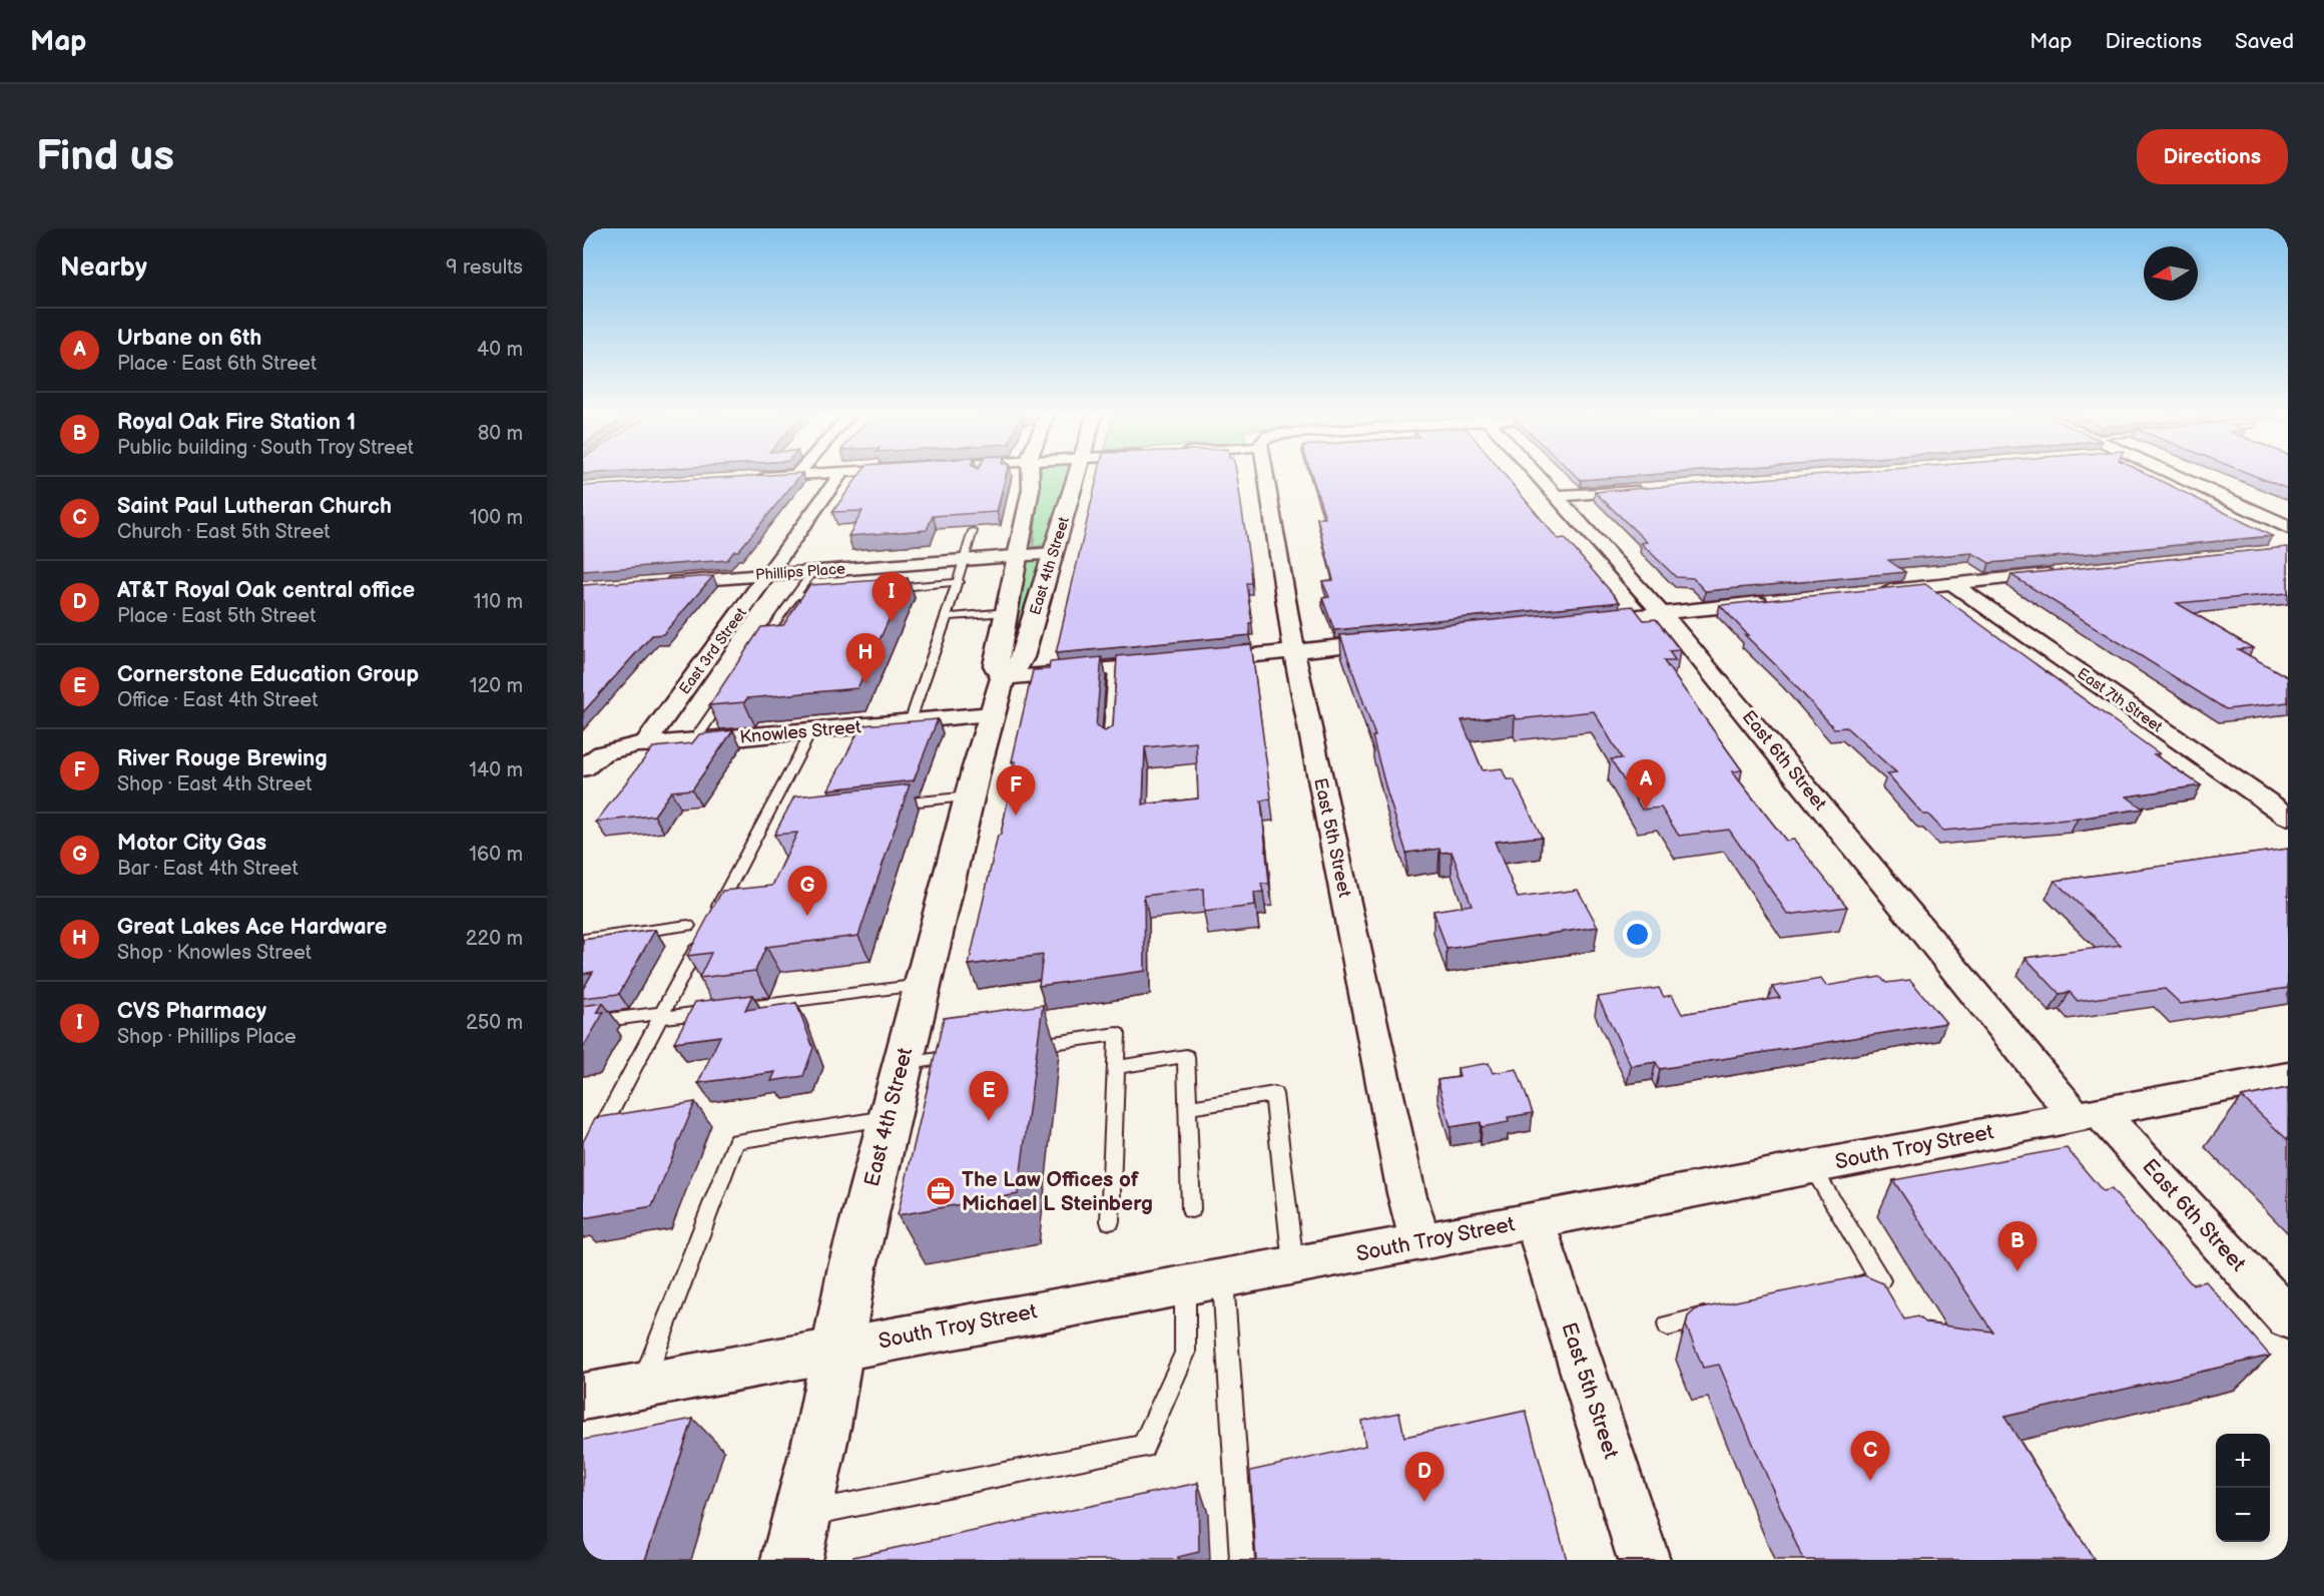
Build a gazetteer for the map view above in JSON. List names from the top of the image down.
{
  "streets": {
    "street": [
      "East 4th Street",
      "Phillips Place",
      "East 3rd Street",
      "East 7th Street",
      "Knowles Street",
      "East 6th Street",
      "East 5th Street",
      "South Troy Street"
    ]
  },
  "crossings": [
    ["East 4th Street", "Phillips Place"],
    ["East 4th Street", "Knowles Street"],
    ["East 4th Street", "South Troy Street"],
    ["Phillips Place", "East 3rd Street"],
    ["East 3rd Street", "Knowles Street"],
    ["East 6th Street", "South Troy Street"],
    ["East 5th Street", "South Troy Street"]
  ],
  "places": {
    "office": ["The Law Offices of Michael L Steinberg"]
  },
  "north": "left",
  "page": {
    "header": "Map",
    "nav": ["Map", "Directions", "Saved"],
    "buttons": "Directions",
    "title": "Find us",
    "heading": ["Nearby", "9 results"],
    "list": [
      {
        "mark": "A",
        "name": "Urbane on 6th",
        "note": "Place · East 6th Street",
        "value": "40 m"
      },
      {
        "mark": "B",
        "name": "Royal Oak Fire Station 1",
        "note": "Public building · South Troy Street",
        "value": "80 m"
      },
      {
        "mark": "C",
        "name": "Saint Paul Lutheran Church",
        "note": "Church · East 5th Street",
        "value": "100 m"
      },
      {
        "mark": "D",
        "name": "AT&T Royal Oak central office",
        "note": "Place · East 5th Street",
        "value": "110 m"
      },
      {
        "mark": "E",
        "name": "Cornerstone Education Group",
        "note": "Office · East 4th Street",
        "value": "120 m"
      },
      {
        "mark": "F",
        "name": "River Rouge Brewing",
        "note": "Shop · East 4th Street",
        "value": "140 m"
      },
      {
        "mark": "G",
        "name": "Motor City Gas",
        "note": "Bar · East 4th Street",
        "value": "160 m"
      },
      {
        "mark": "H",
        "name": "Great Lakes Ace Hardware",
        "note": "Shop · Knowles Street",
        "value": "220 m"
      },
      {
        "mark": "I",
        "name": "CVS Pharmacy",
        "note": "Shop · Phillips Place",
        "value": "250 m"
      }
    ],
    "pins": [
      "I",
      "H",
      "A",
      "F",
      "G",
      "E",
      "B",
      "C",
      "D"
    ],
    "map_buttons": ["+", "−"]
  }
}
